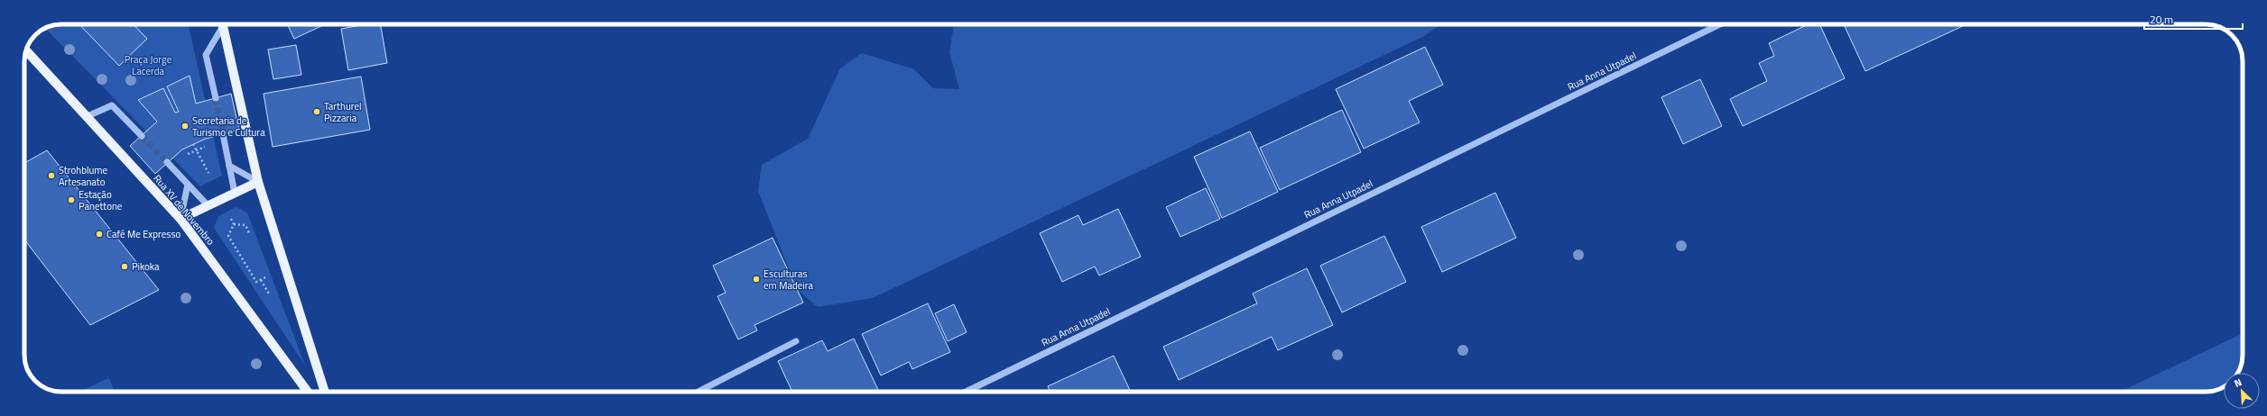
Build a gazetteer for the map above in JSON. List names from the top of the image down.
{
  "streets": {
    "main road": ["Rua XV de Novembro"],
    "street": ["Rua Anna Utpadel"]
  },
  "parks": ["Praça Jorge Lacerda"],
  "places": [
    "Tarthurel Pizzaria",
    "Secretaria de Turismo e Cultura",
    "Strohblume Artesanato",
    "Estação Panettone",
    "Café Me Expresso",
    "Pikoka",
    "Esculturas em Madeira"
  ],
  "scale_bar": "20 m",
  "north": "top left"
}
